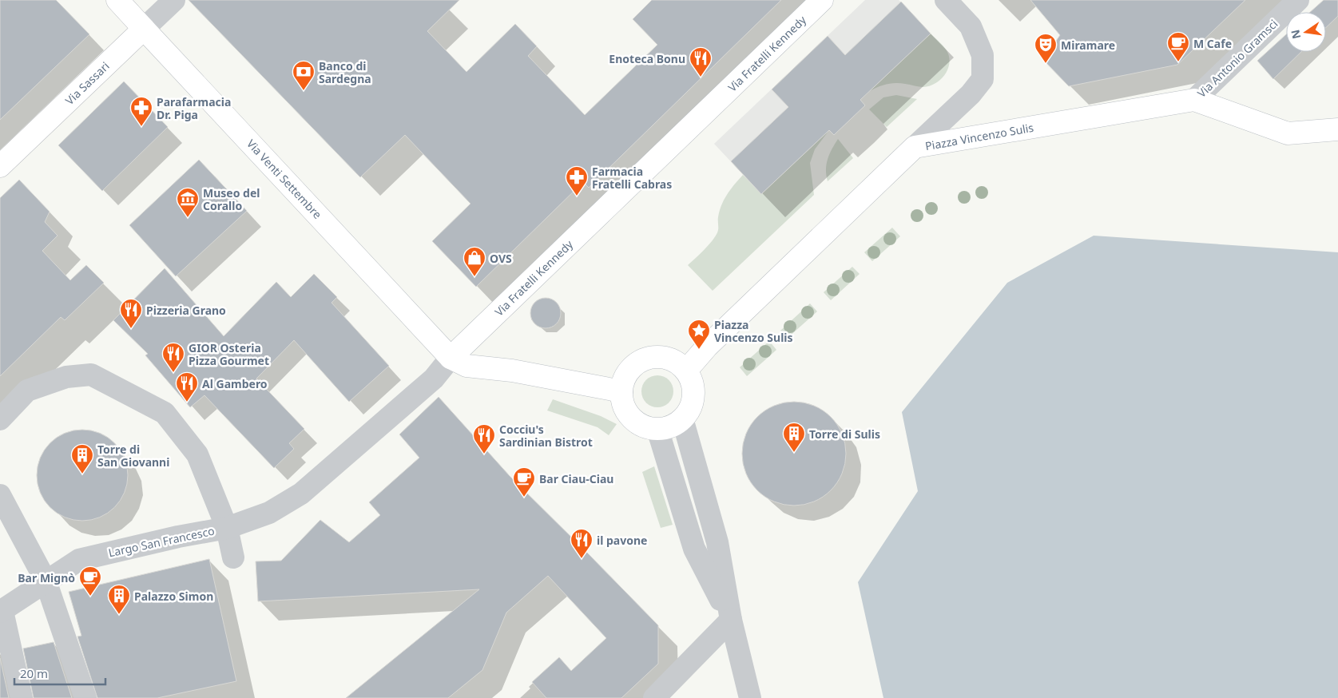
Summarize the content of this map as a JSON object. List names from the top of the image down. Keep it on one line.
{"streets":{"street":["Via Fratelli Kennedy","Via Antonio Gramsci","Via Sassari","Piazza Vincenzo Sulis","Via Venti Settembre","Largo San Francesco"]},"crossings":[["Via Fratelli Kennedy","Via Venti Settembre"],["Via Fratelli Kennedy","Largo San Francesco"],["Via Antonio Gramsci","Piazza Vincenzo Sulis"],["Via Sassari","Via Venti Settembre"]],"places":{"cafe":["M Cafe","Bar Ciau-Ciau","Bar Mignò"],"theatre":["Miramare"],"restaurant":["Enoteca Bonu","Pizzeria Grano","GIOR Osteria Pizza Gourmet","Al Gambero","Cocciu's Sardinian Bistrot","il pavone"],"bank":["Banco di Sardegna"],"pharmacy":["Parafarmacia Dr. Piga","Farmacia Fratelli Cabras"],"museum":["Museo del Corallo"],"shop":["OVS"],"place":["Piazza Vincenzo Sulis"],"building":["Torre di Sulis","Torre di San Giovanni","Palazzo Simon"]},"scale_bar":"20 m","north":"left"}
